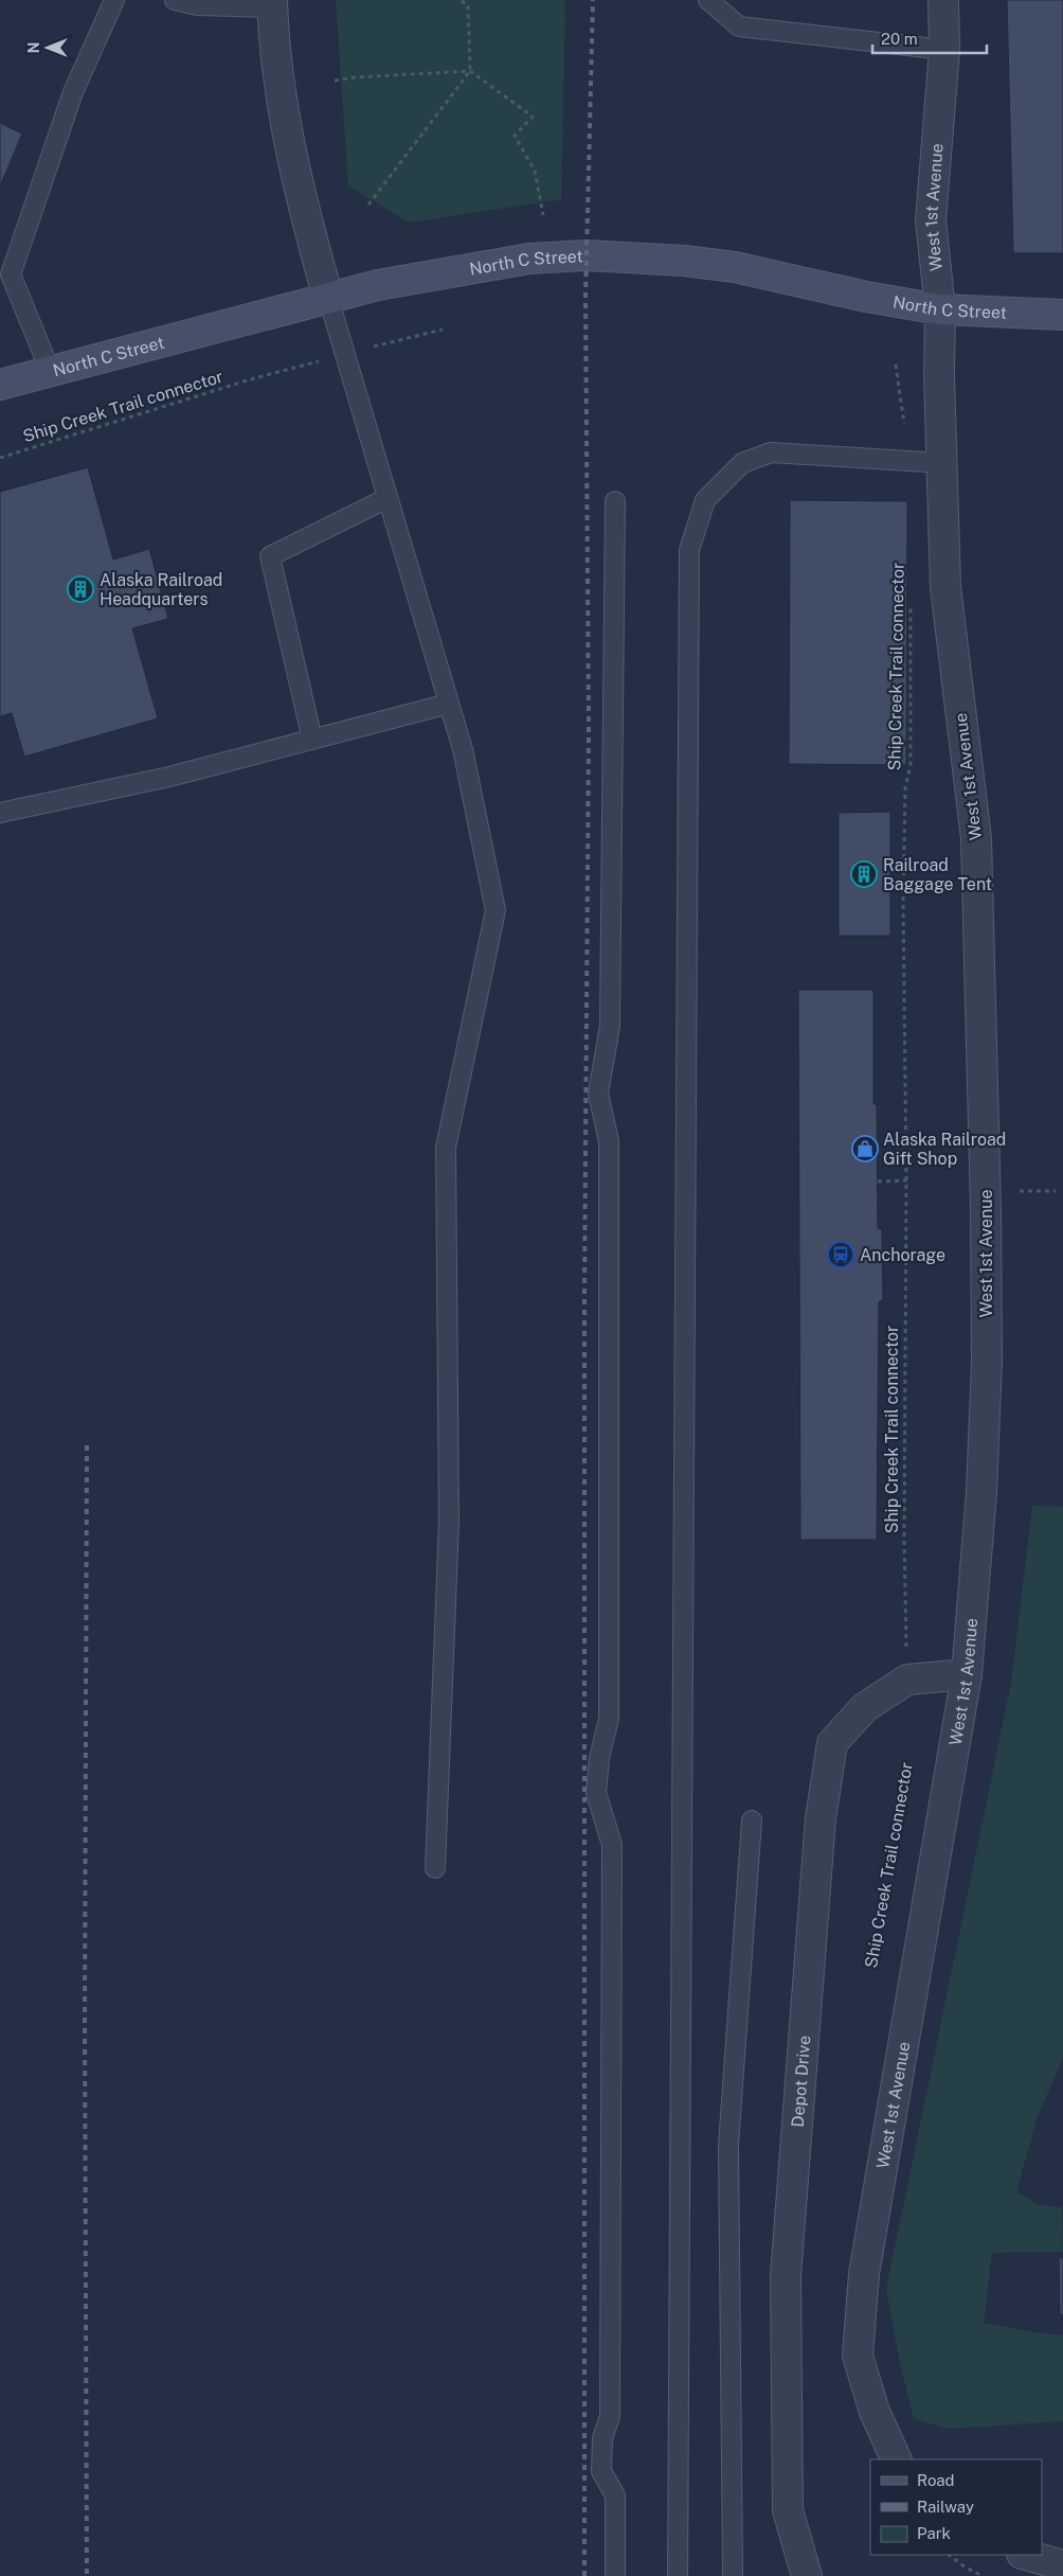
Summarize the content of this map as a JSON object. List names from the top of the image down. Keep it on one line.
{"streets":{"street":["West 1st Avenue","North C Street","Depot Drive"],"path":["Ship Creek Trail connector"]},"crossings":[["West 1st Avenue","North C Street"],["West 1st Avenue","Depot Drive"],["Ship Creek Trail connector","Depot Drive"]],"places":{"building":["Alaska Railroad Headquarters","Railroad Baggage Tent"],"shop":["Alaska Railroad Gift Shop"],"station":["Anchorage"]},"legend":["Road","Railway","Park"],"scale_bar":"20 m","north":"left"}
